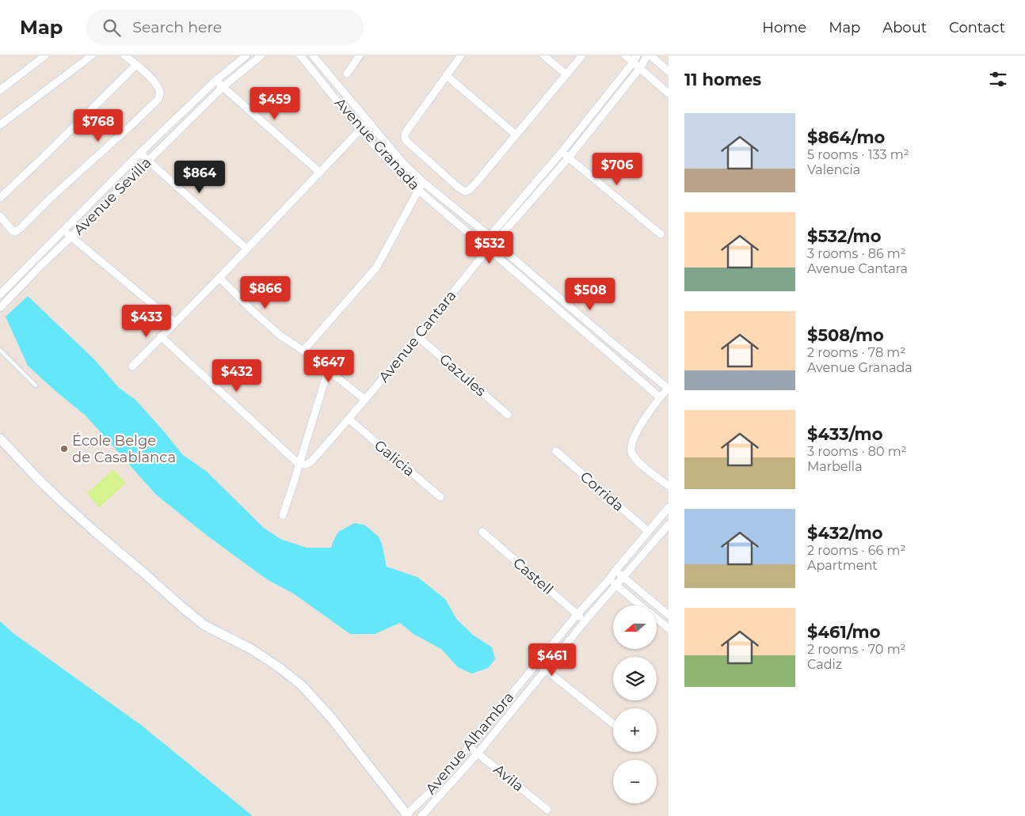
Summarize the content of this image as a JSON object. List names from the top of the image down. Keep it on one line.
{"streets":{"street":["Avenue Granada","Avenue Sevilla","Avenue Cantara","Gazules","Galicia","Corrida","Castell","Avenue Alhambra","Avila"]},"crossings":[["Avenue Granada","Avenue Cantara"],["Avenue Cantara","Gazules"],["Avenue Cantara","Galicia"],["Corrida","Avenue Alhambra"],["Castell","Avenue Alhambra"],["Avenue Alhambra","Avila"]],"places":["École Belge de Casablanca"],"north":"left","page":{"header":"Map","search":"Search here","nav":["Home","Map","About","Contact"],"heading":"11 homes","price":["$459","$768","$706","$864","$532","$866","$508","$433","$647","$432","$461"],"list":[{"name":"$864/mo","note":"5 rooms · 133 m² · Valencia"},{"name":"$532/mo","note":"3 rooms · 86 m² · Avenue Cantara"},{"name":"$508/mo","note":"2 rooms · 78 m² · Avenue Granada"},{"name":"$433/mo","note":"3 rooms · 80 m² · Marbella"},{"name":"$432/mo","note":"2 rooms · 66 m² · Apartment"},{"name":"$461/mo","note":"2 rooms · 70 m² · Cadiz"}],"map_buttons":["+","−"]}}
